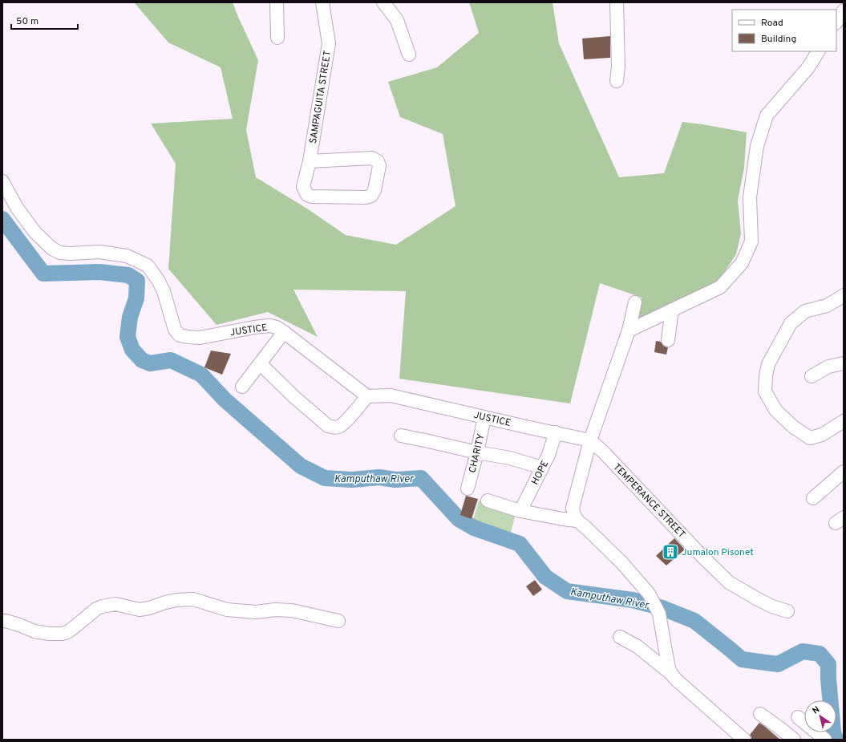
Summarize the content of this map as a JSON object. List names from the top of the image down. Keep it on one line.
{"streets":{"street":["SAMPAGUITA STREET","JUSTICE","CHARITY","HOPE","TEMPERANCE STREET"]},"crossings":[["JUSTICE","CHARITY"],["JUSTICE","HOPE"],["JUSTICE","TEMPERANCE STREET"]],"water":["Kamputhaw River"],"places":{"building":["Jumalon Pisonet"]},"legend":["Road","Building"],"scale_bar":"50 m","north":"top left"}
